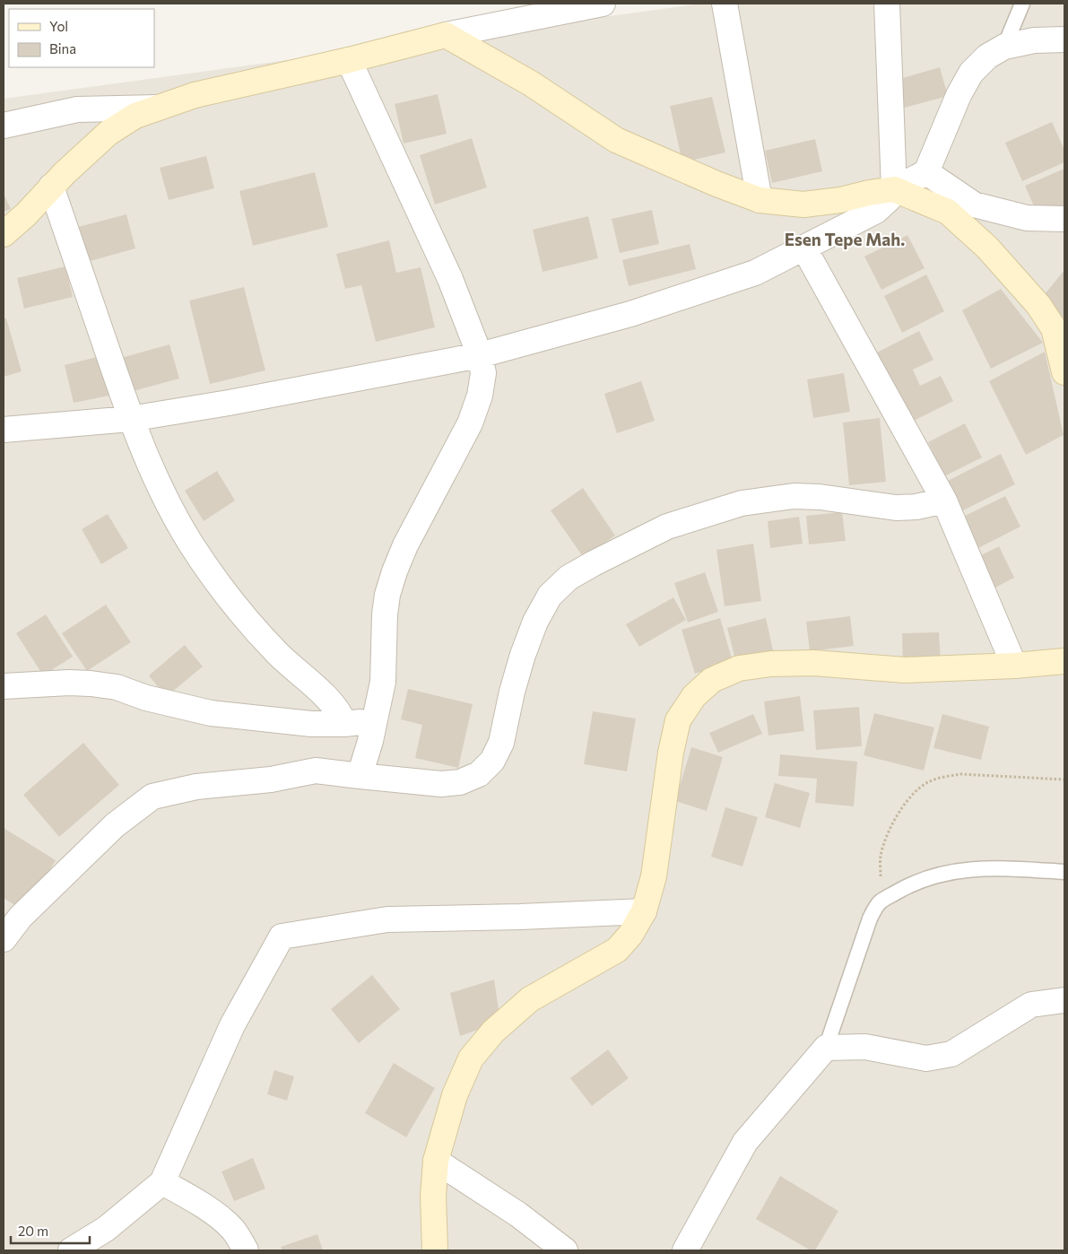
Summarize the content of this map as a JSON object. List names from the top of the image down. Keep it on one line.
{"districts":["Esen Tepe Mah."],"legend":["Yol","Bina"],"scale_bar":"20 m"}
